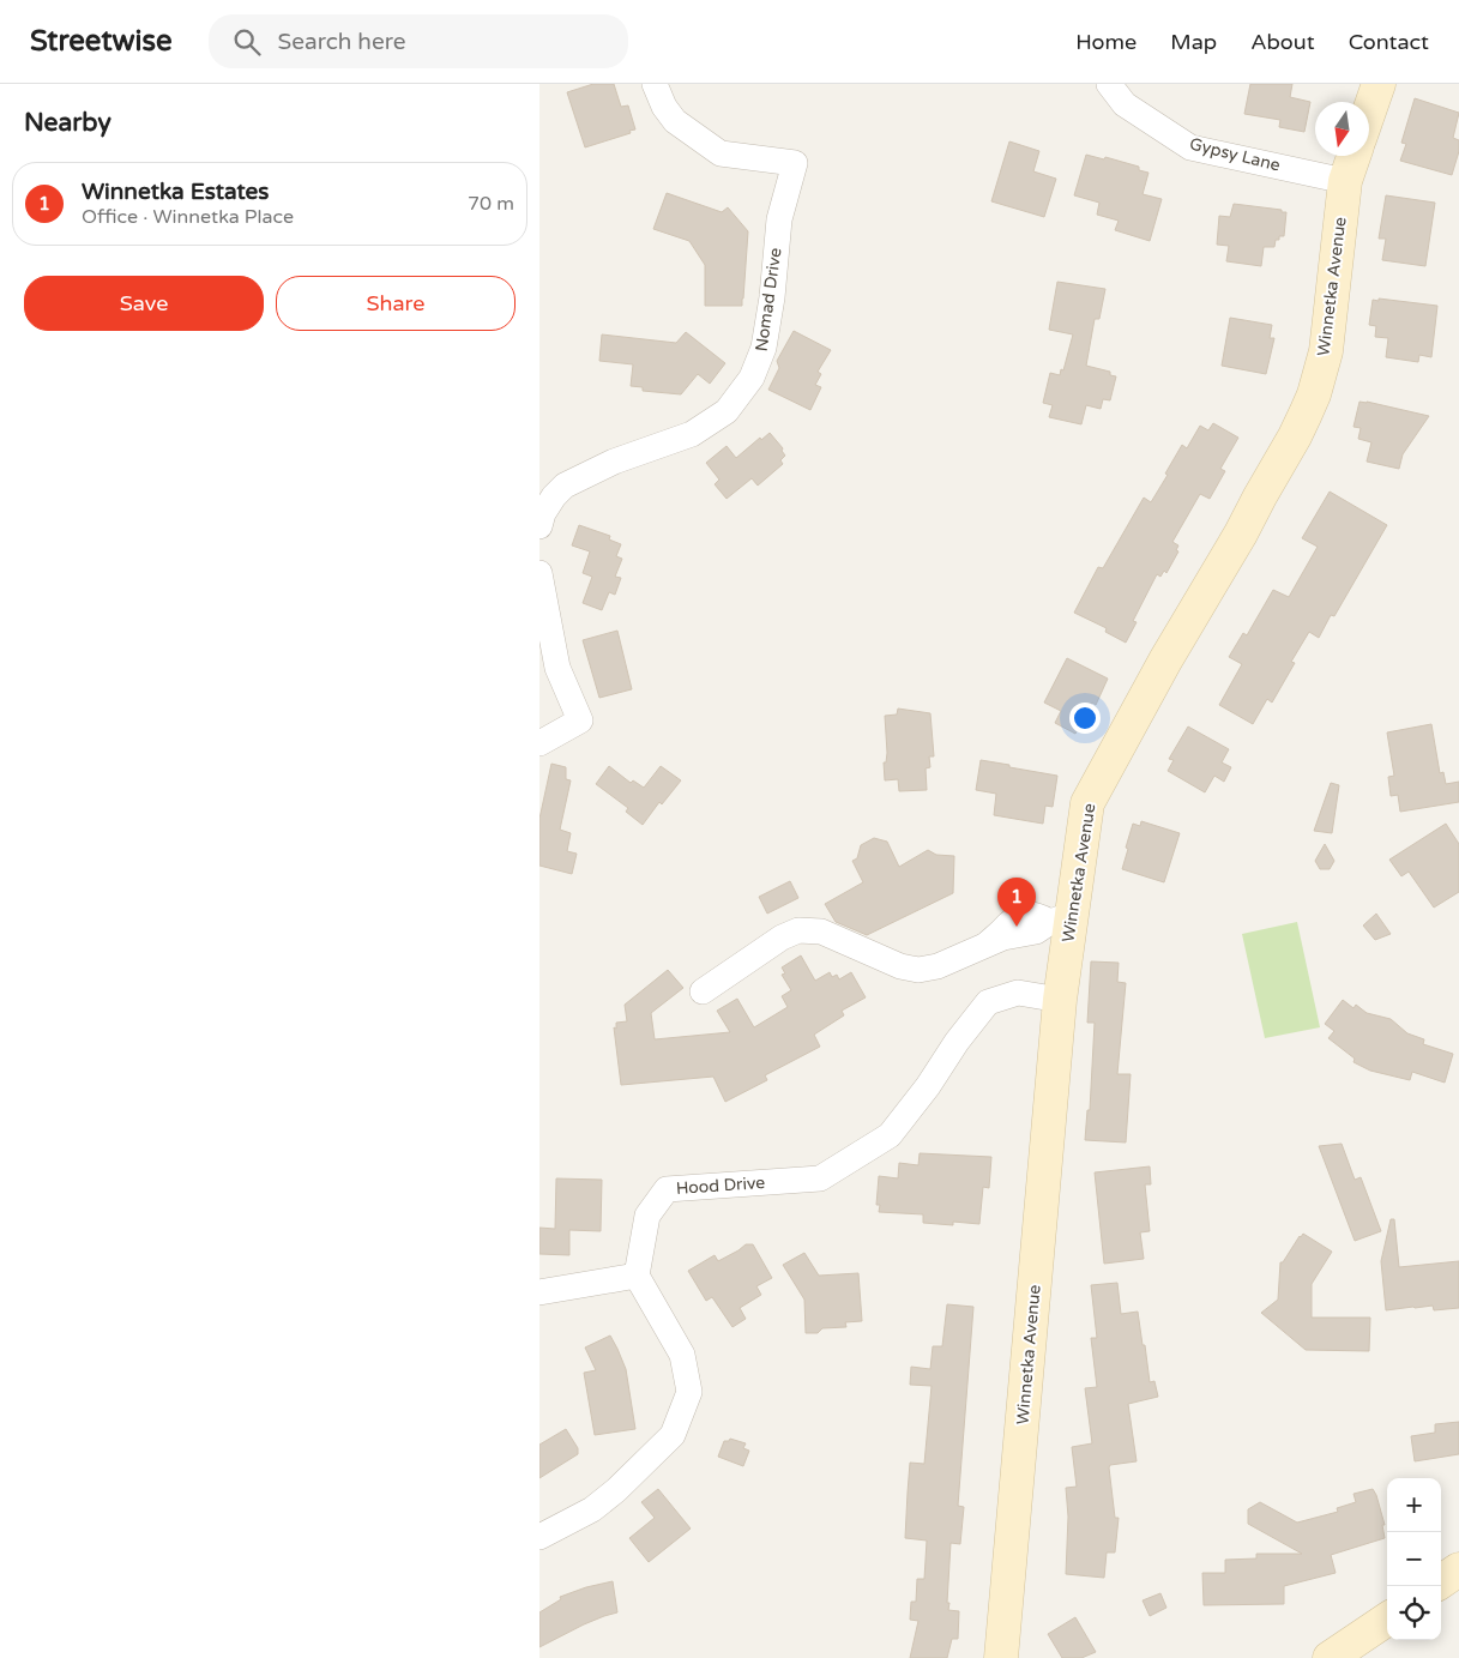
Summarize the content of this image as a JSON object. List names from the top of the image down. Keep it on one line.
{"streets":{"main road":["Winnetka Avenue"],"street":["Gypsy Lane","Nomad Drive","Hood Drive"]},"crossings":[["Gypsy Lane","Winnetka Avenue"],["Winnetka Avenue","Hood Drive"]],"north":"bottom","page":{"header":"Streetwise","search":"Search here","nav":["Home","Map","About","Contact"],"heading":"Nearby","list":[{"mark":"1","name":"Winnetka Estates","note":"Office · Winnetka Place","value":"70 m"}],"buttons":["Save","Share"],"pins":"1","map_buttons":["+","−"]}}
